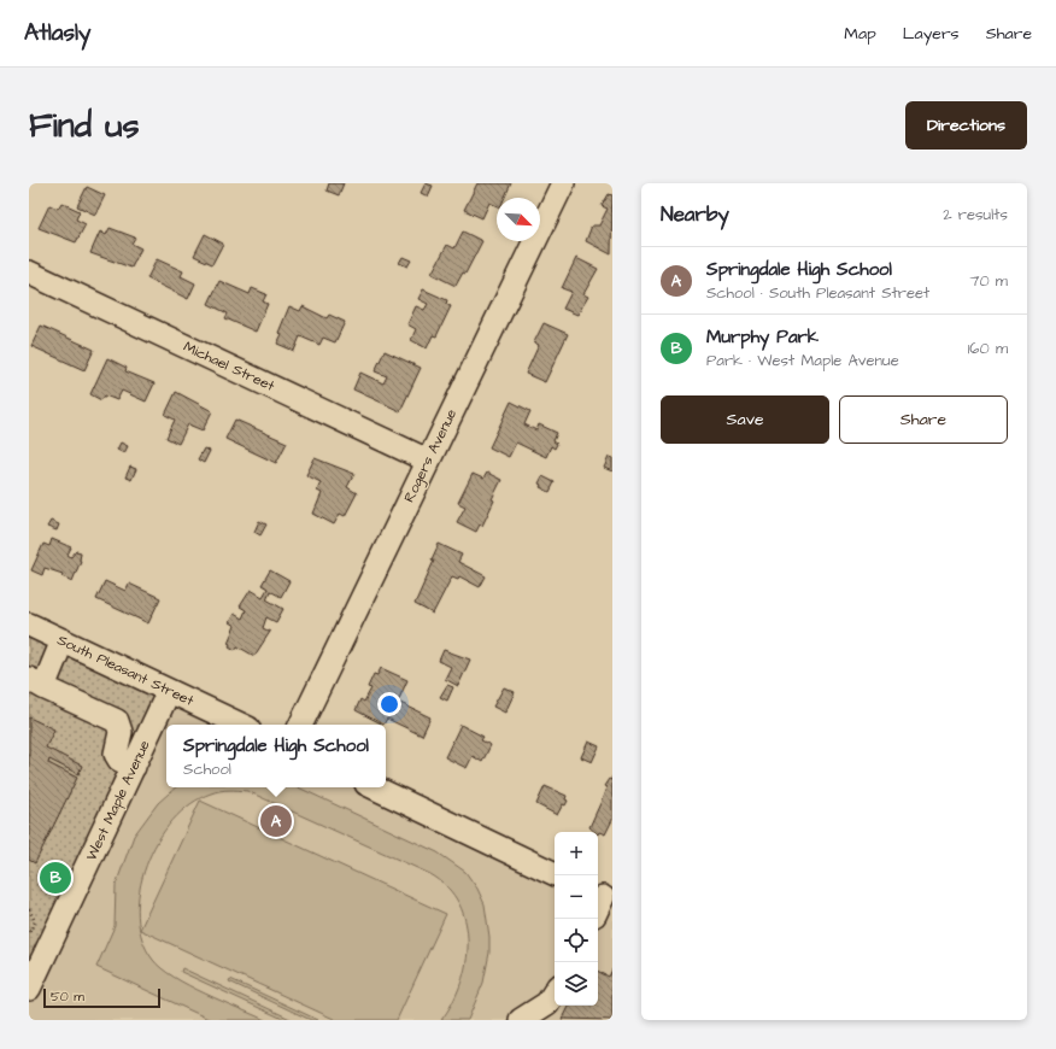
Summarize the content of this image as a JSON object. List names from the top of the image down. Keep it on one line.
{"streets":{"street":["Michael Street","Rogers Avenue","South Pleasant Street","West Maple Avenue"]},"crossings":[["Michael Street","Rogers Avenue"],["South Pleasant Street","West Maple Avenue"]],"scale_bar":"50 m","north":"bottom right","page":{"header":"Atlasly","nav":["Map","Layers","Share"],"buttons":["Directions",["Save","Share"]],"title":"Find us","heading":["Nearby","2 results"],"list":[{"mark":"A","name":"Springdale High School","note":"School · South Pleasant Street","value":"70 m"},{"mark":"B","name":"Murphy Park","note":"Park · West Maple Avenue","value":"160 m"}],"popup":["Springdale High School","School"],"pins":["A","B"],"map_buttons":["+","−"],"scale":"50 m"}}
